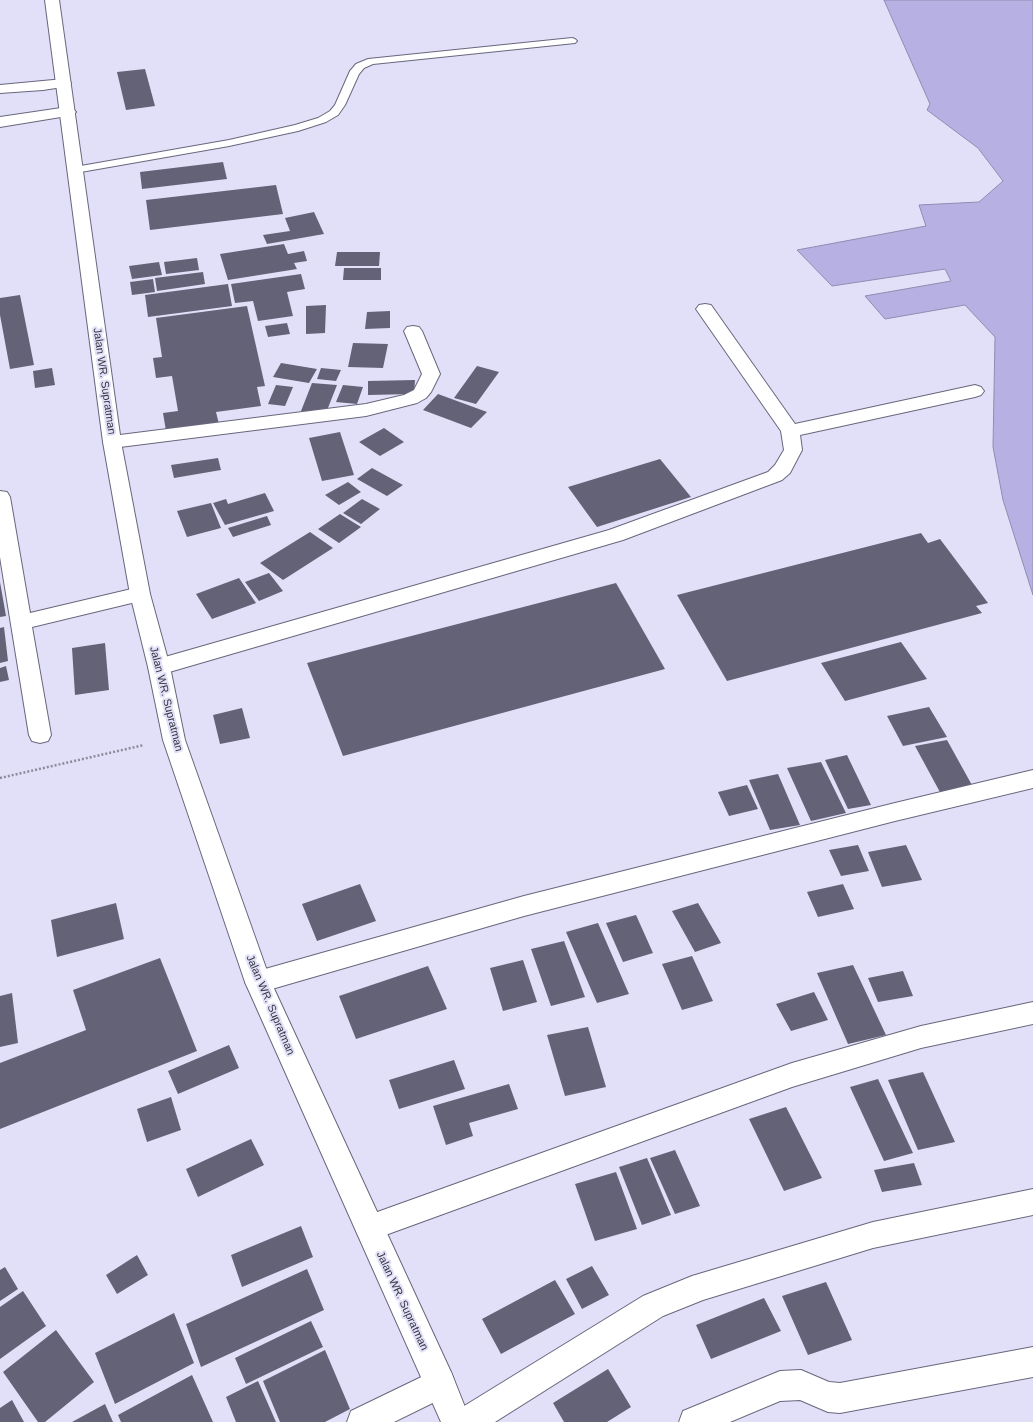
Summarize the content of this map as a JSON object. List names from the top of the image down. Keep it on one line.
{"streets":{"street":["Jalan WR. Supratman"]}}
